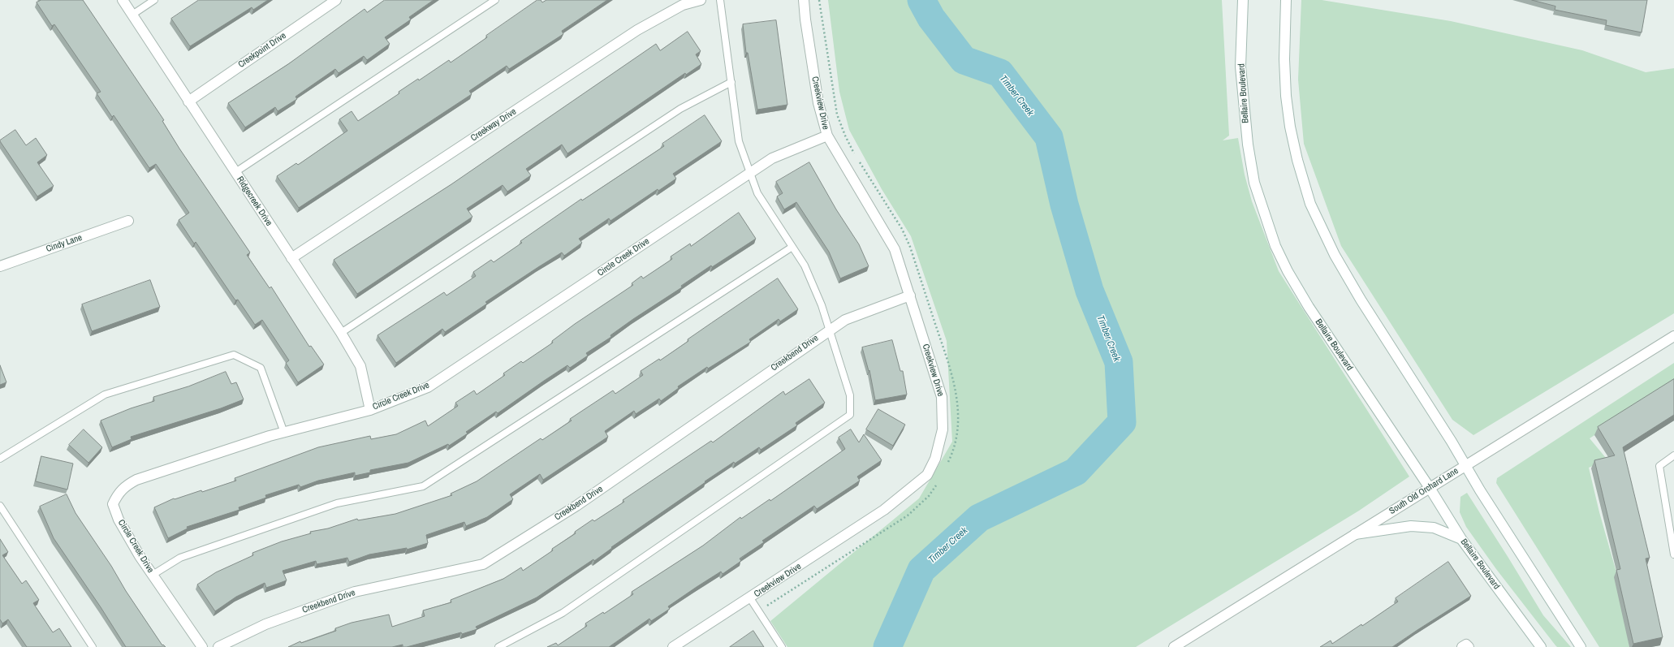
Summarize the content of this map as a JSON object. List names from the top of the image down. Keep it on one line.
{"streets":{"street":["Creekpoint Drive","Bellaire Boulevard","Creekview Drive","Creekway Drive","Ridgecreek Drive","Cindy Lane","Circle Creek Drive","Creekbend Drive","South Old Orchard Lane"]},"crossings":[["Creekpoint Drive","Ridgecreek Drive"],["Bellaire Boulevard","South Old Orchard Lane"],["Creekview Drive","Circle Creek Drive"],["Creekview Drive","Creekbend Drive"],["Creekway Drive","Ridgecreek Drive"],["Ridgecreek Drive","Circle Creek Drive"]],"water":["Timber Creek"]}
